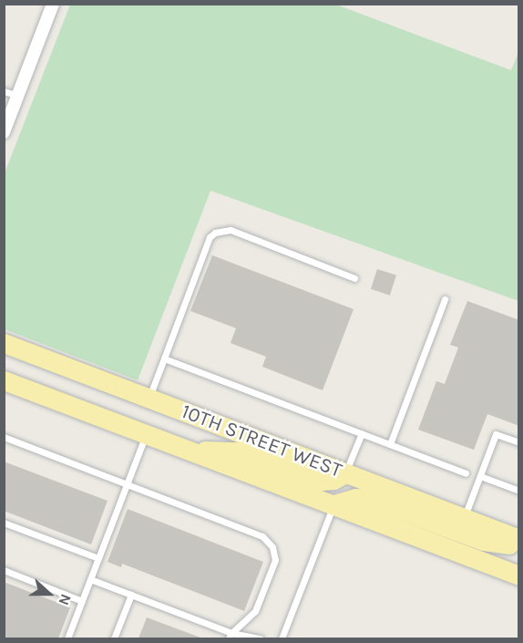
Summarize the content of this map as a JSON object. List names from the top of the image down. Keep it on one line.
{"streets":{"main road":["10TH STREET WEST"]},"north":"right"}
